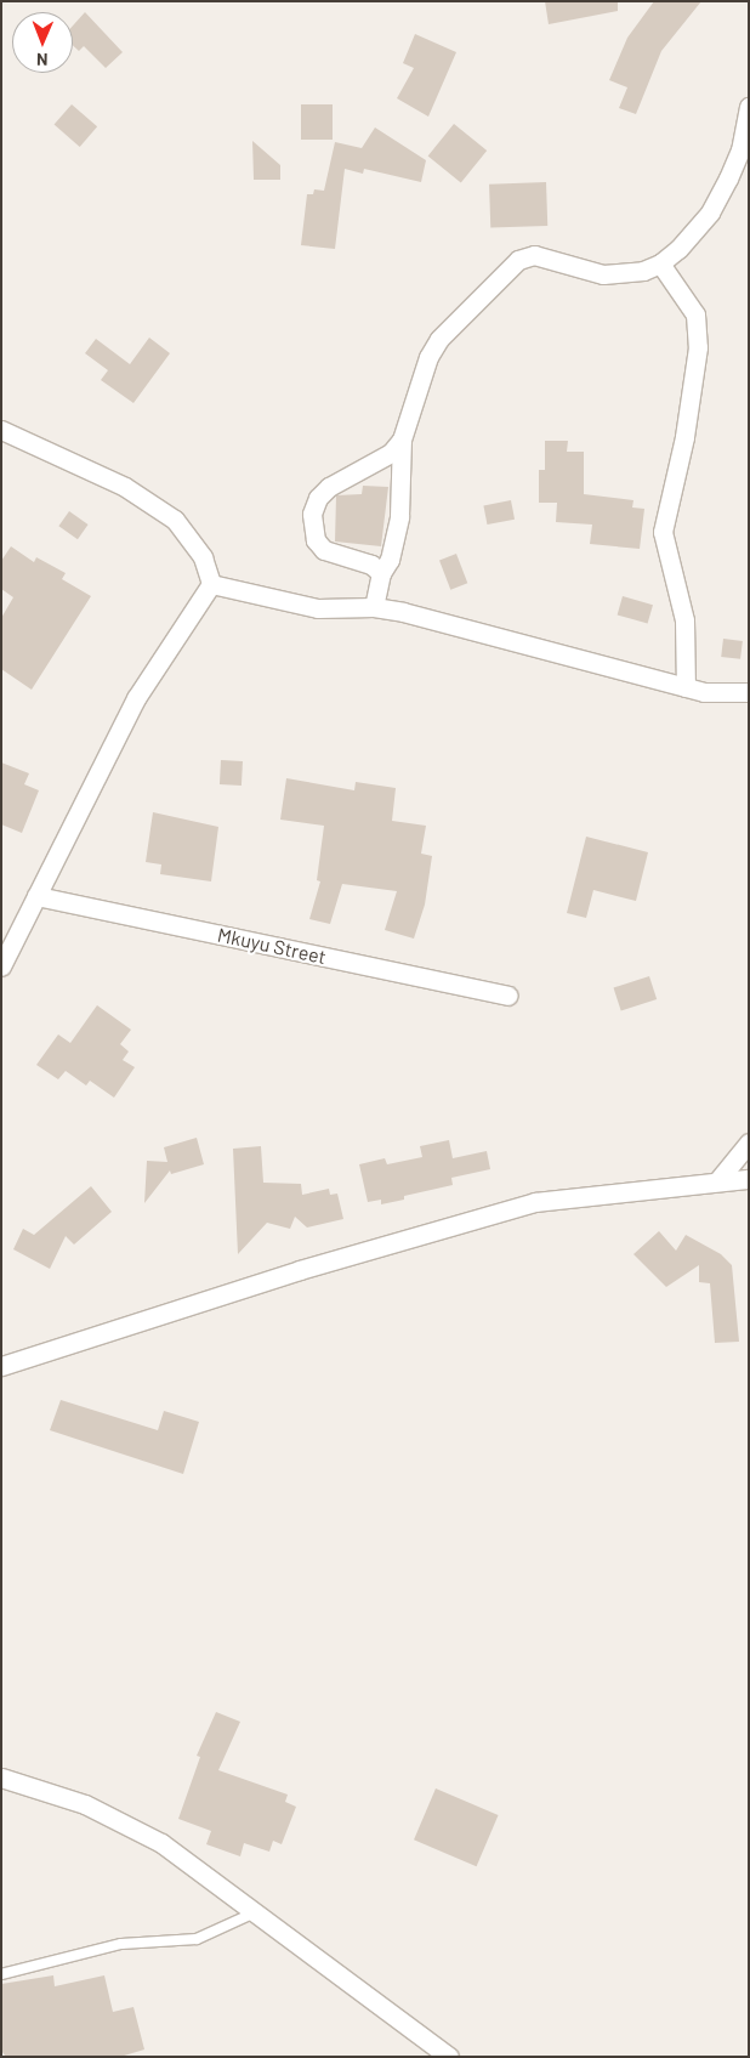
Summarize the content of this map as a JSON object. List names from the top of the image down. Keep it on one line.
{"streets":{"street":["Mkuyu Street"]},"north":"bottom"}
